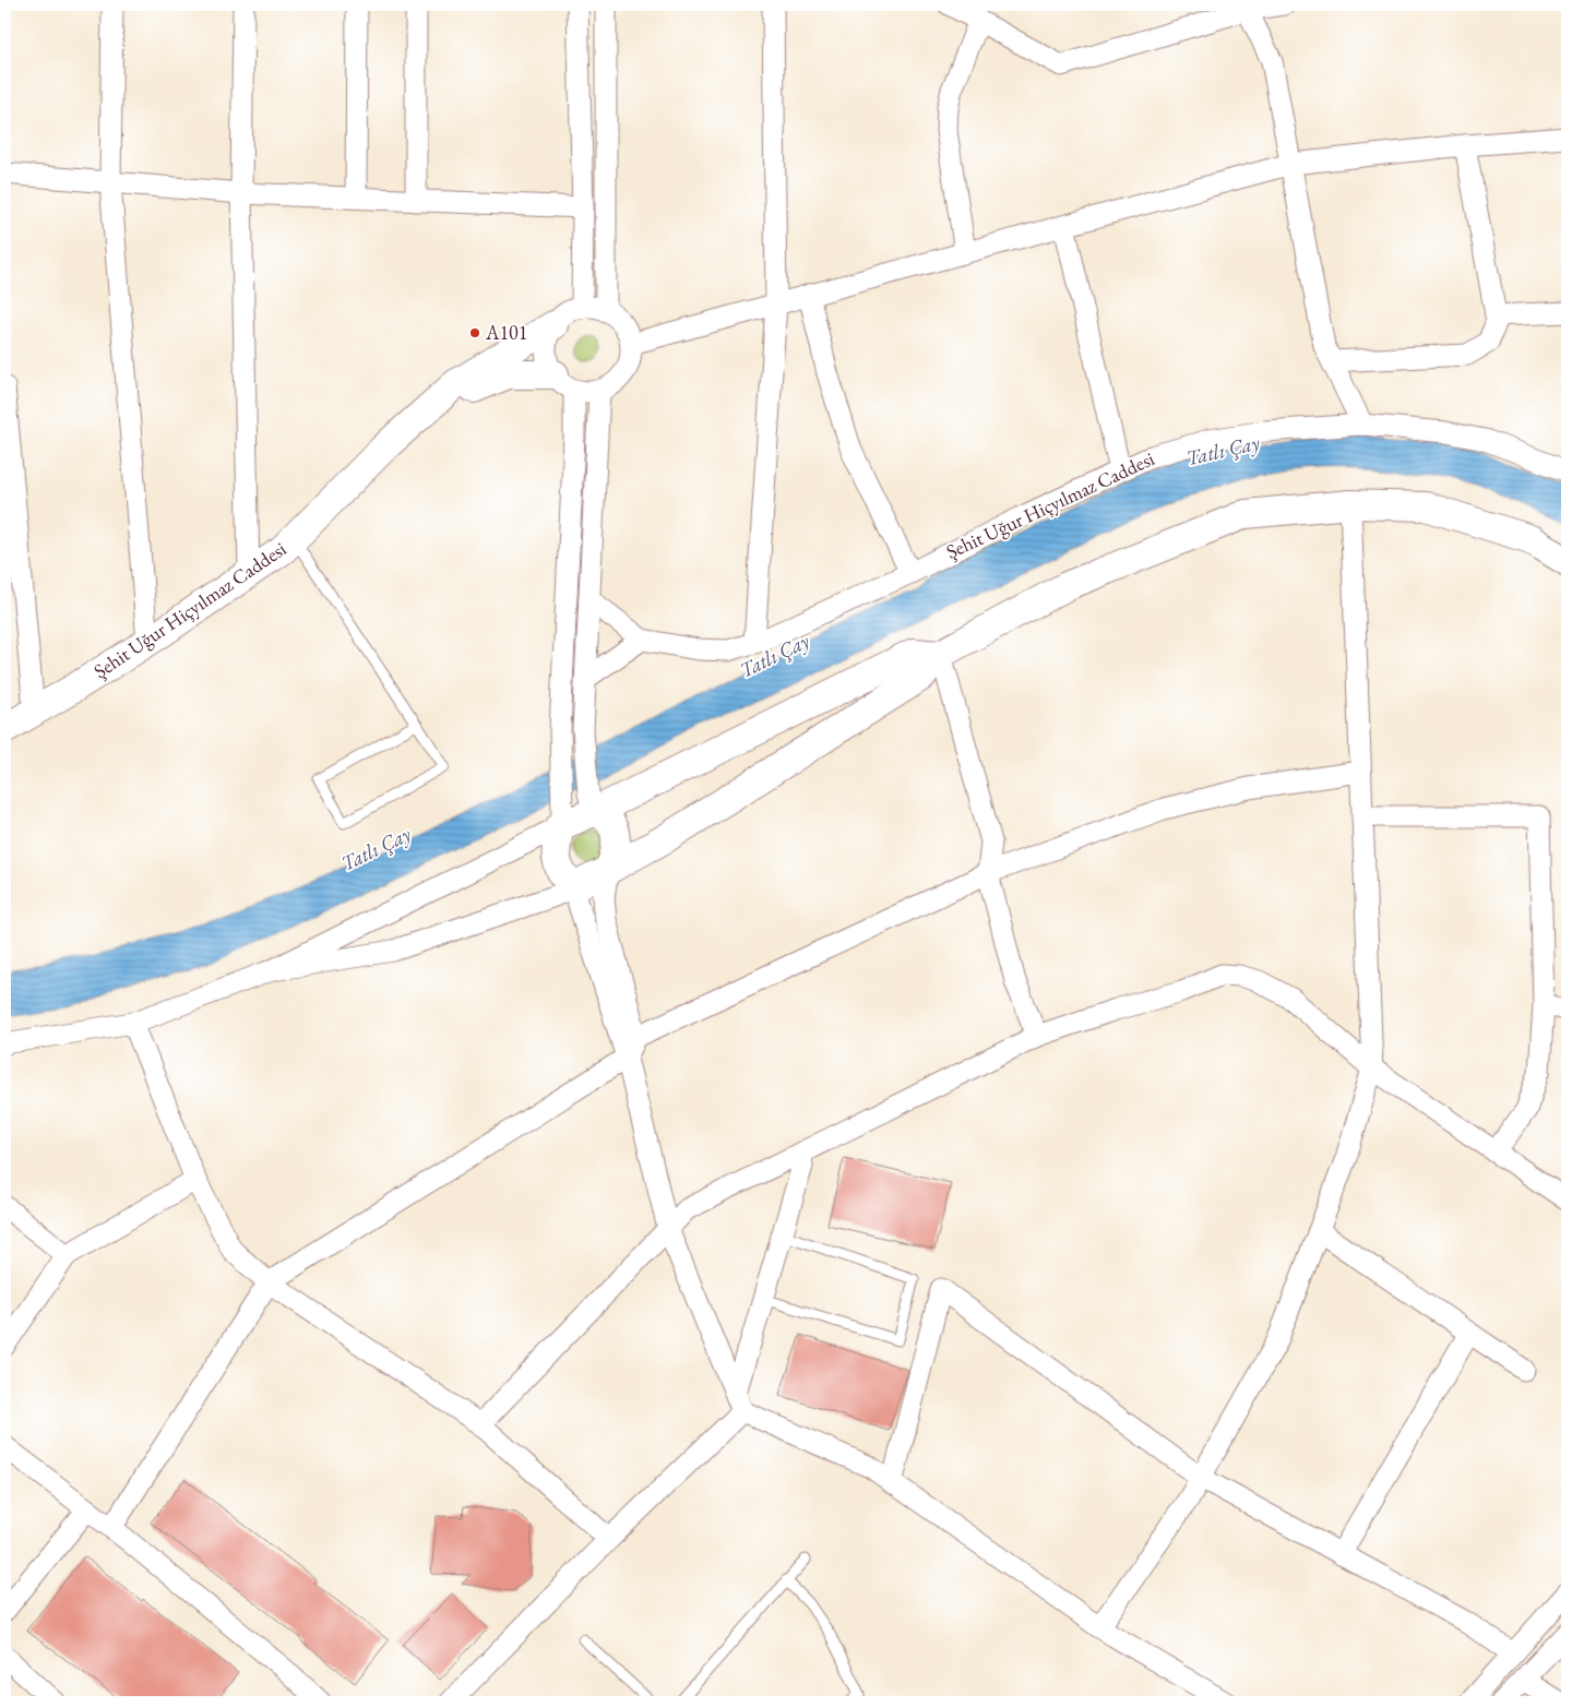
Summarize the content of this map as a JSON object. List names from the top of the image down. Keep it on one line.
{"streets":{"street":["Şehit Uğur Hiçyılmaz Caddesi"]},"water":["Tatlı Çay"],"places":["A101"]}
